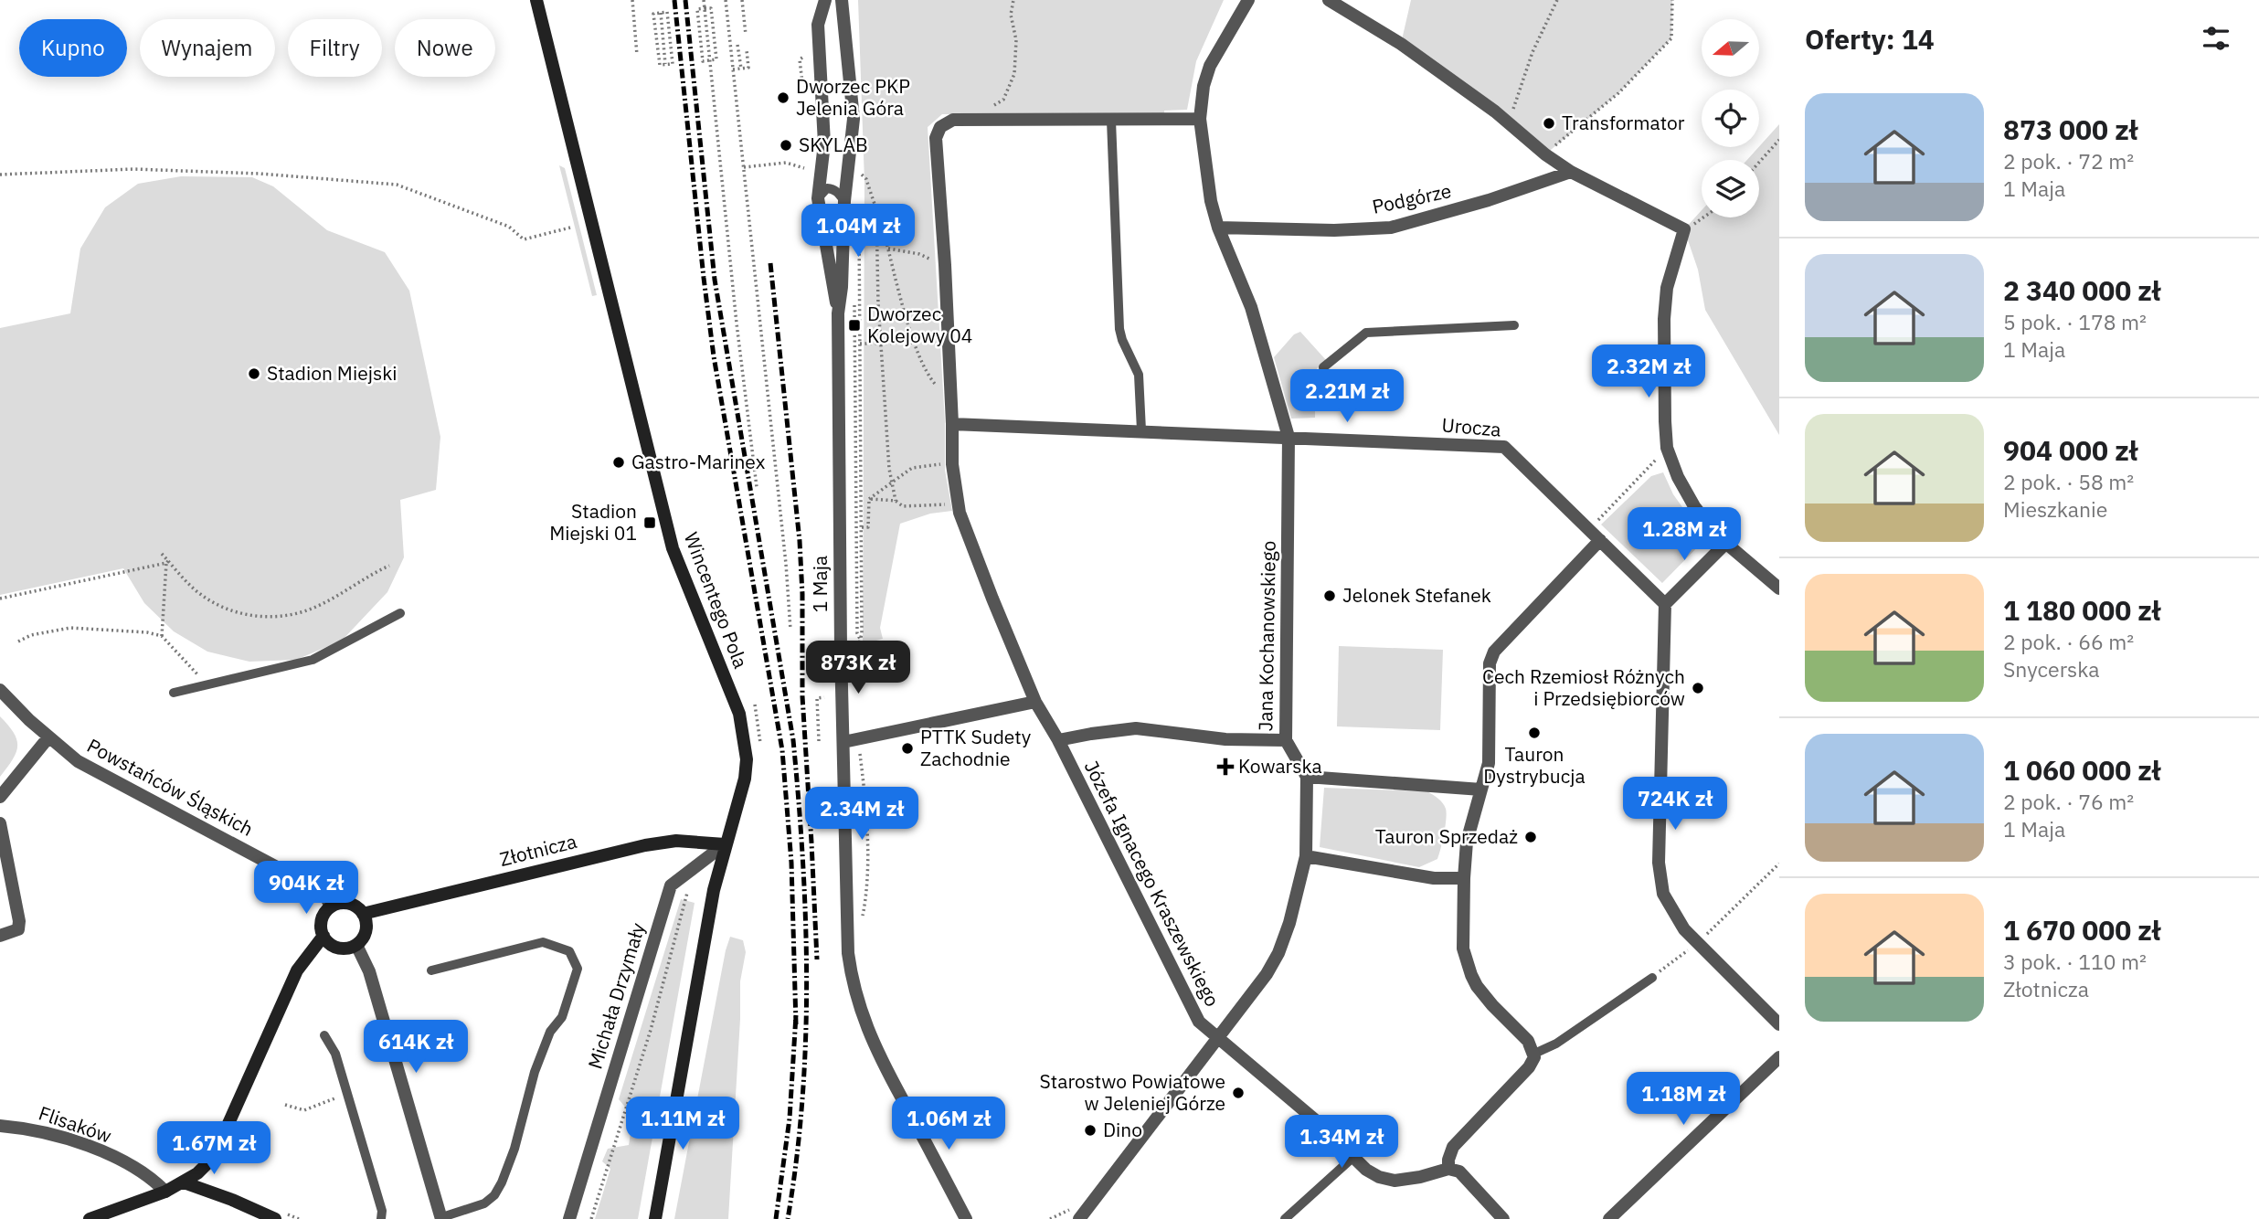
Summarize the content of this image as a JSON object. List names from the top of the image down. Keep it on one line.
{"streets":{"street":["Podgórze","Urocza","1 Maja","Wincentego Pola","Jana Kochanowskiego","Powstańców Śląskich","Złotnicza","Józefa Ignacego Kraszewskiego","Michała Drzymały","Flisaków"]},"crossings":[["Urocza","Jana Kochanowskiego"],["Urocza","Józefa Ignacego Kraszewskiego"],["Wincentego Pola","Złotnicza"],["Wincentego Pola","Michała Drzymały"],["Jana Kochanowskiego","Józefa Ignacego Kraszewskiego"],["Powstańców Śląskich","Złotnicza"],["Złotnicza","Michała Drzymały"]],"places":{"other":["Dworzec PKP Jelenia Góra","Transformator","SKYLAB","Stadion Miejski","Gastro-Marinex","Jelonek Stefanek","Cech Rzemiosł Różnych i Przedsiębiorców","Tauron Dystrybucja","PTTK Sudety Zachodnie","Tauron Sprzedaż","Starostwo Powiatowe w Jeleniej Górze","Dino"],"transit":["Dworzec Kolejowy 04","Stadion Miejski 01"],"health":["Kowarska"]},"north":"left","page":{"heading":"Oferty: 14","chip":["Kupno","Wynajem","Filtry","Nowe"],"list":[{"name":"873 000 zł","note":"2 pok. · 72 m² · 1 Maja"},{"name":"2 340 000 zł","note":"5 pok. · 178 m² · 1 Maja"},{"name":"904 000 zł","note":"2 pok. · 58 m² · Mieszkanie"},{"name":"1 180 000 zł","note":"2 pok. · 66 m² · Snycerska"},{"name":"1 060 000 zł","note":"2 pok. · 76 m² · 1 Maja"},{"name":"1 670 000 zł","note":"3 pok. · 110 m² · Złotnicza"}],"price":["1.04M zł","2.32M zł","2.21M zł","1.28M zł","873K zł","724K zł","2.34M zł","904K zł","614K zł","1.18M zł","1.11M zł","1.06M zł","1.34M zł","1.67M zł"]}}
